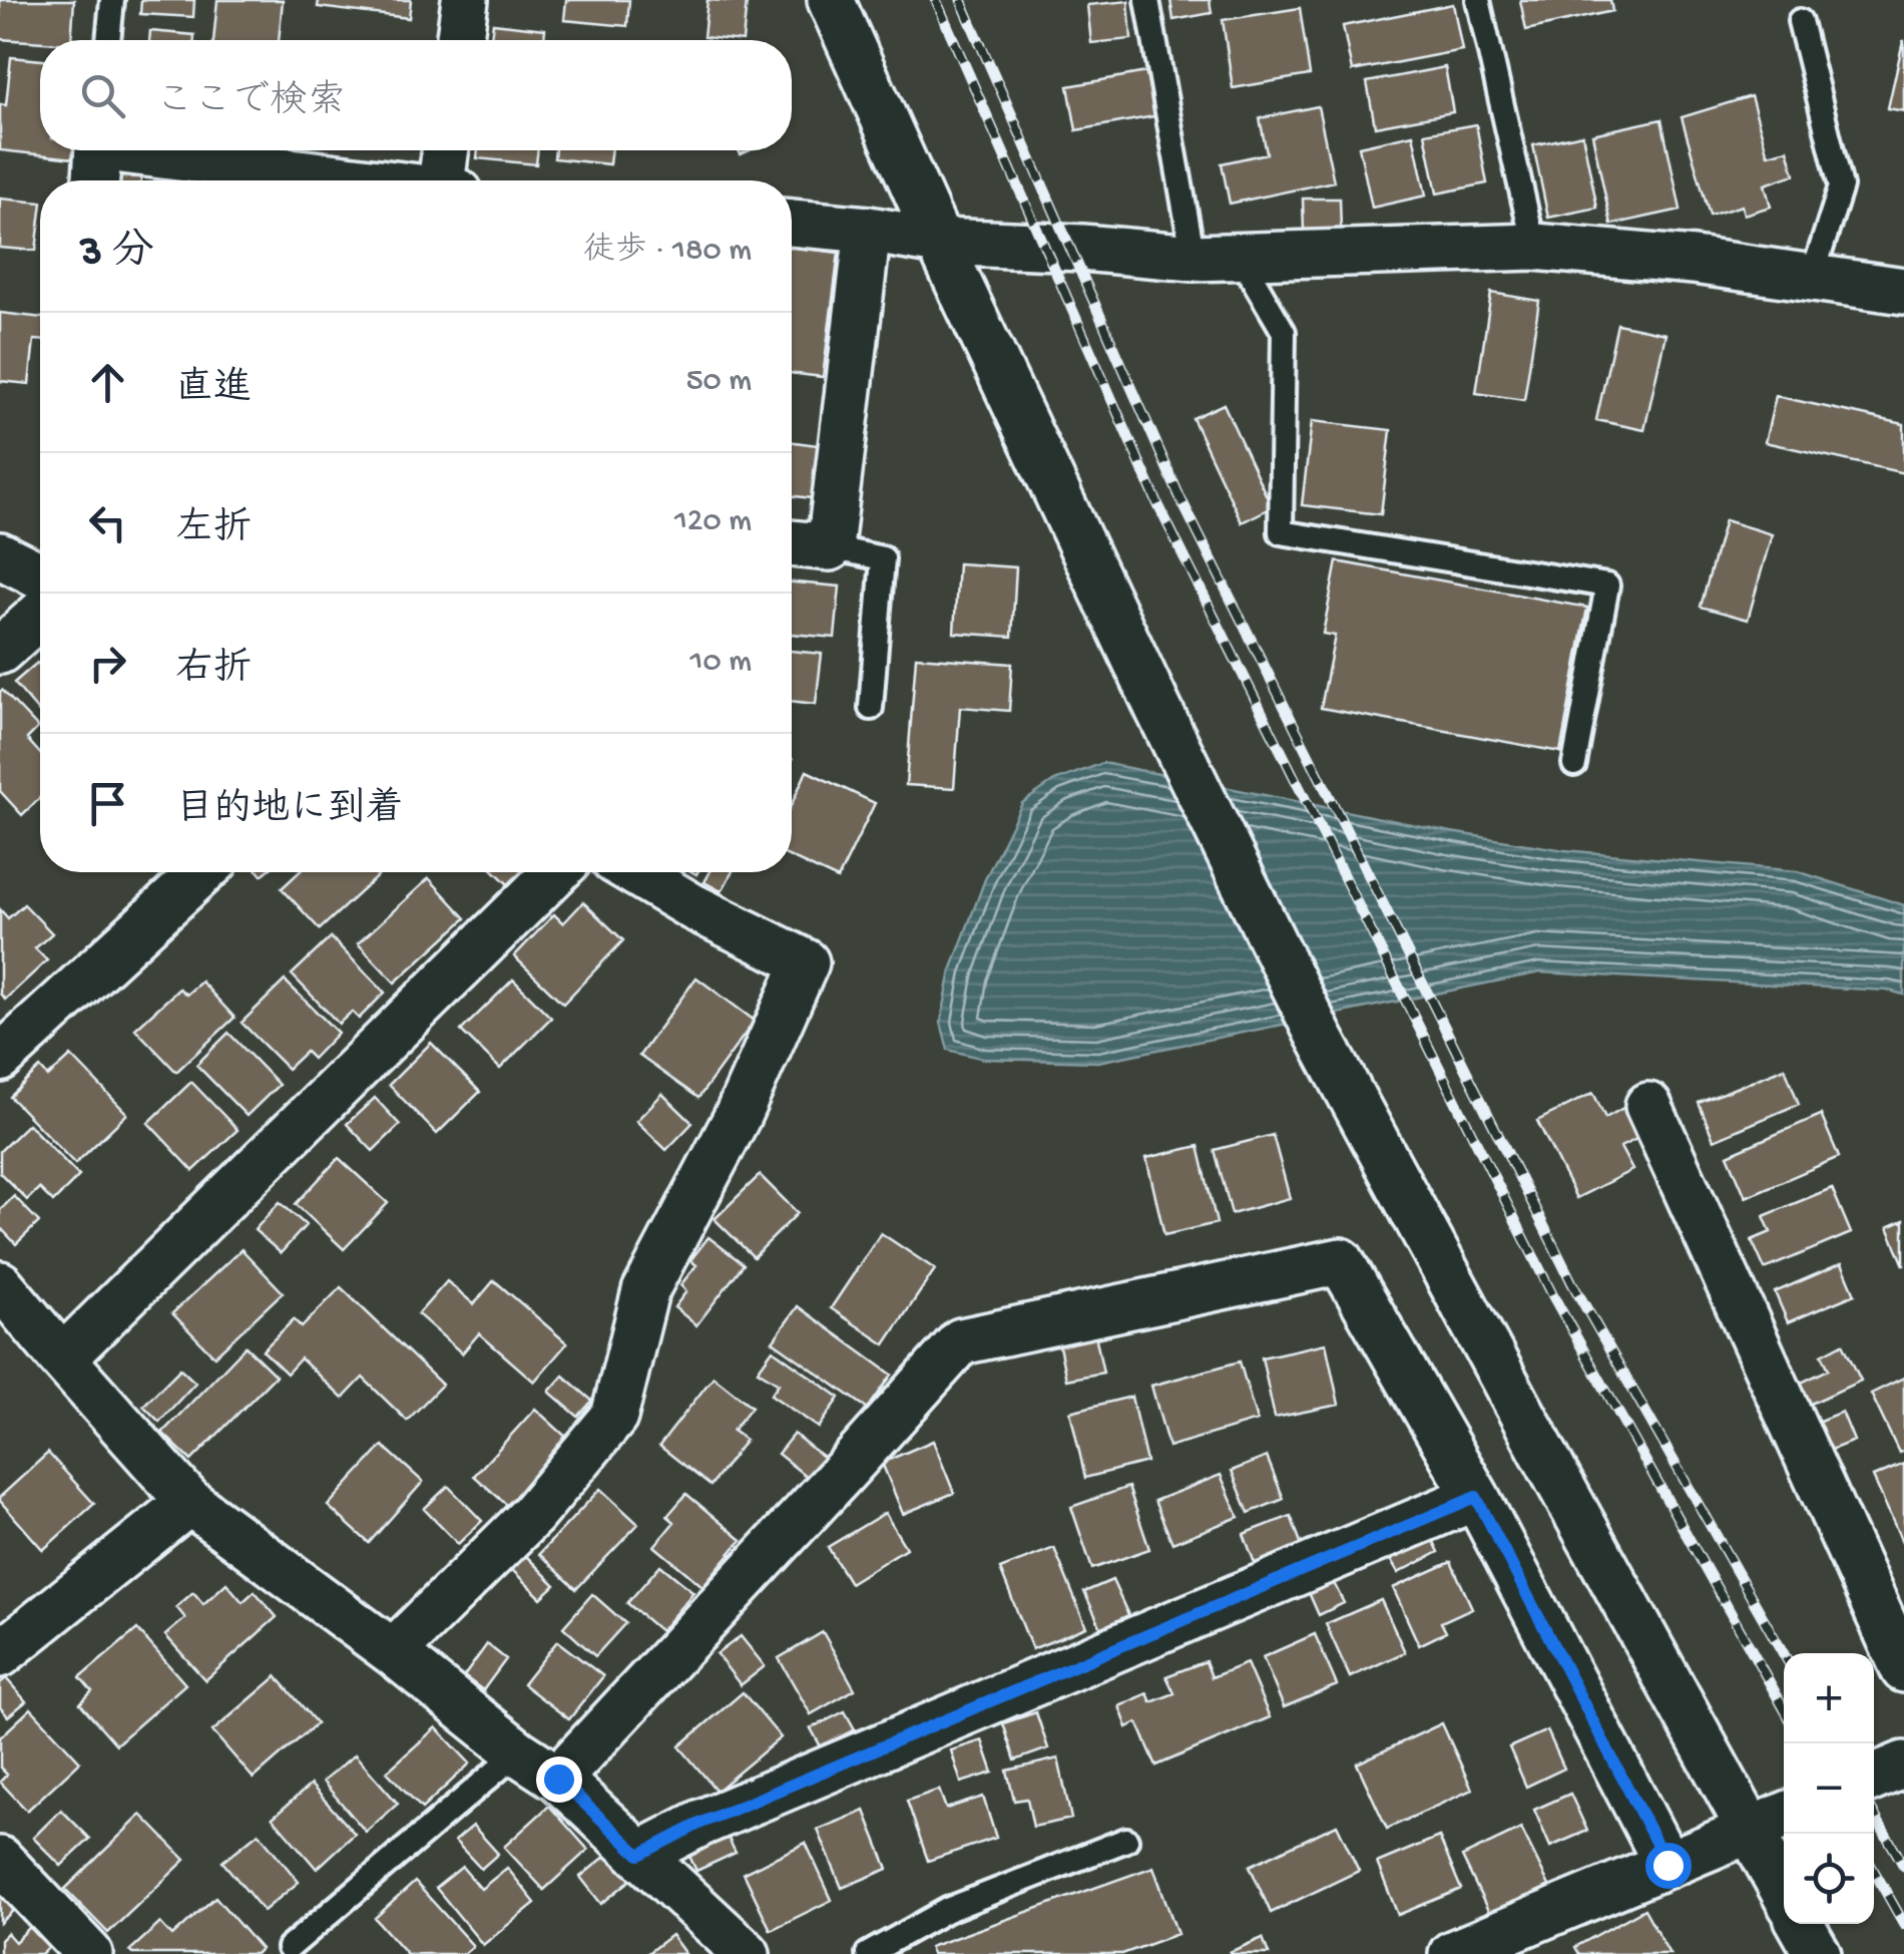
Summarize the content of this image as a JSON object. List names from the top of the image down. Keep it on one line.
{"page":{"search":"ここで検索","heading":["3 分","徒歩 · 180 m"],"list":[["直進","50 m"],["左折","120 m"],["右折","10 m"],"目的地に到着"],"map_buttons":["+","−"]}}
